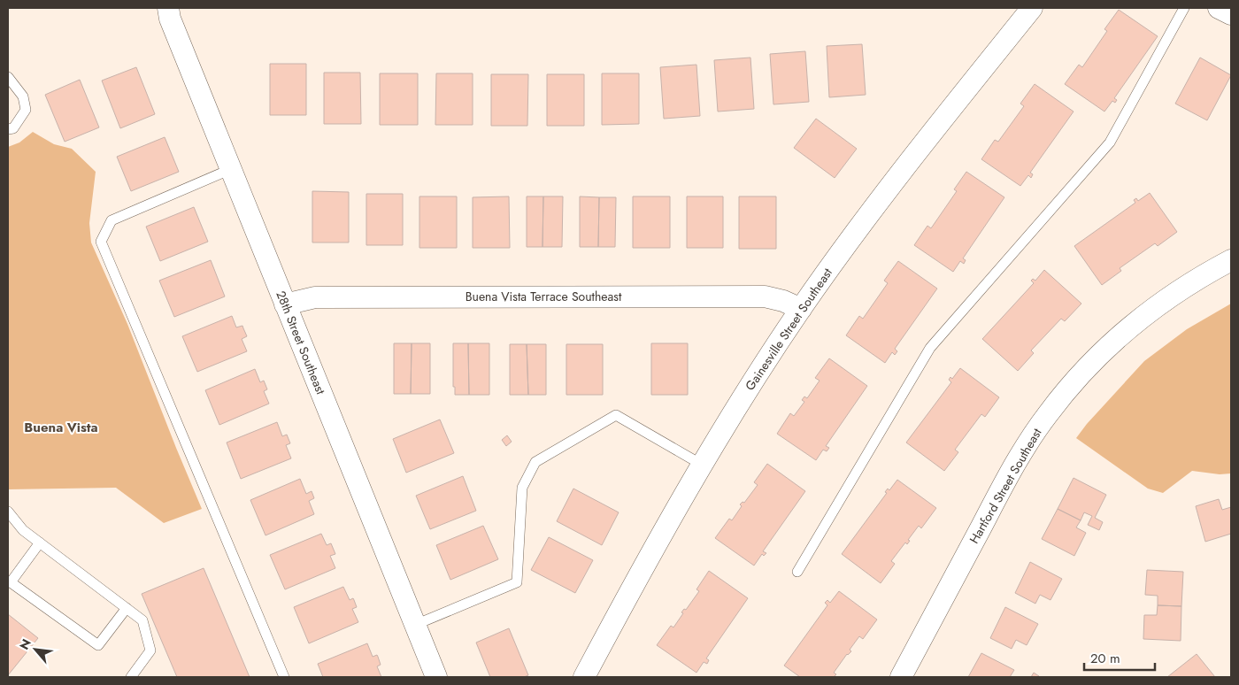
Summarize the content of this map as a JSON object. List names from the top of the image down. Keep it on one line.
{"streets":{"street":["Buena Vista Terrace Southeast","Gainesville Street Southeast","28th Street Southeast","Hartford Street Southeast"]},"crossings":[["Buena Vista Terrace Southeast","Gainesville Street Southeast"],["Buena Vista Terrace Southeast","28th Street Southeast"]],"districts":["Buena Vista"],"scale_bar":"20 m","north":"top left"}
